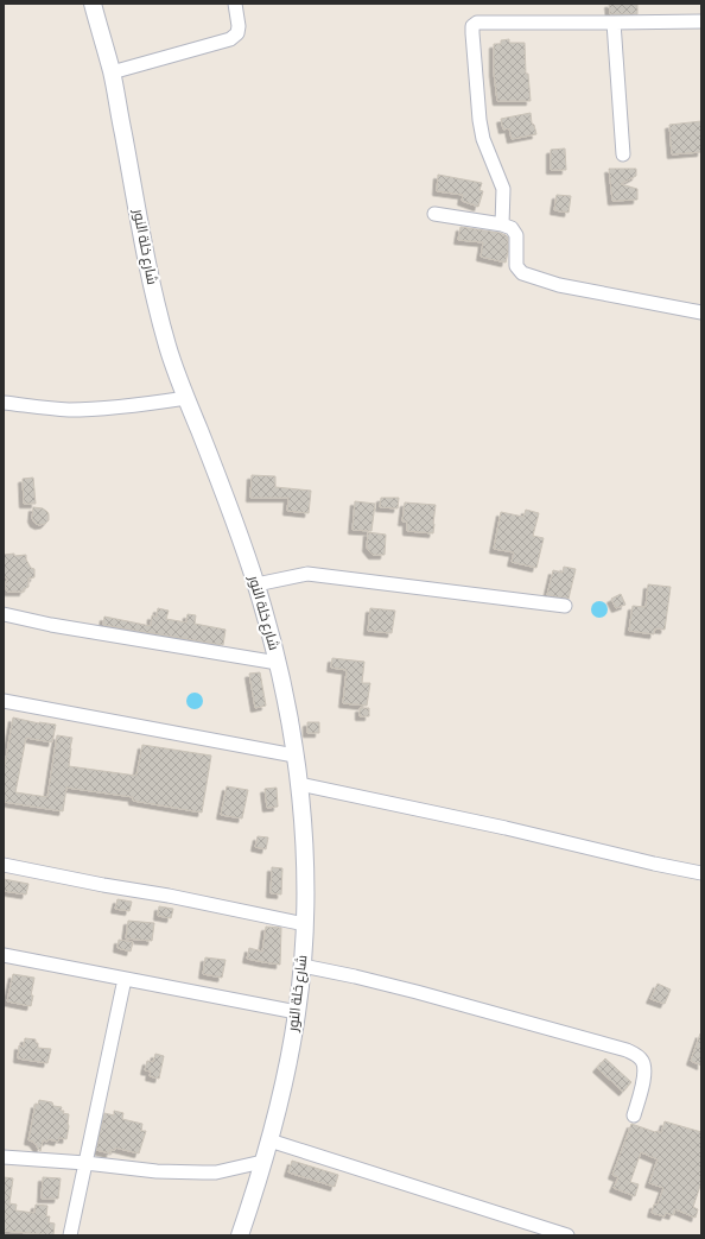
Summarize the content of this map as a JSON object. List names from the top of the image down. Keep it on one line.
{"streets":{"street":["شارع خلة النور"]}}
